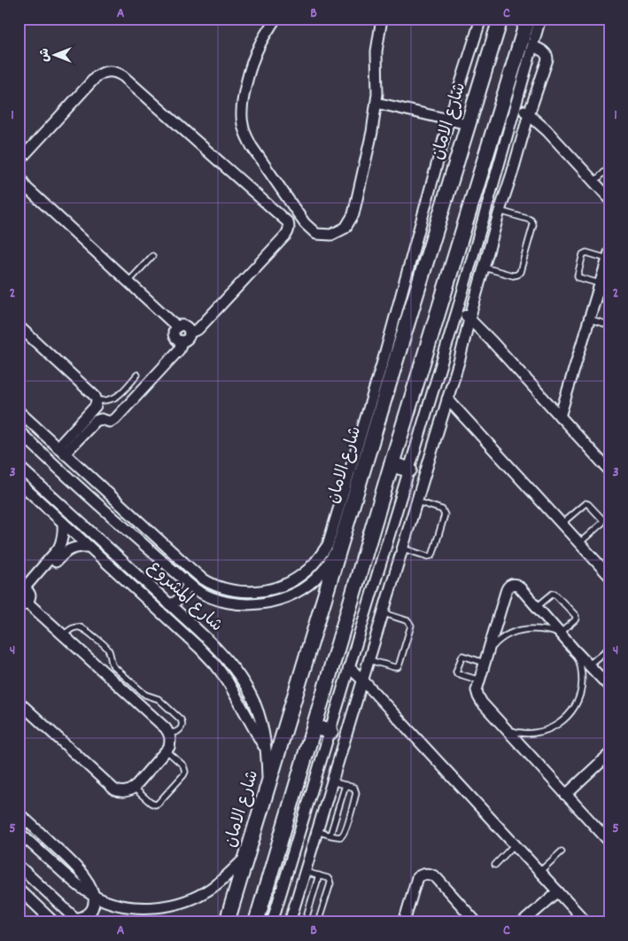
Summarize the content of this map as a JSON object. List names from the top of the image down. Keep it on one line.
{"streets":{"street":["شارع الامان","شارع المشروع"]},"crossings":[["شارع الامان","شارع المشروع"]],"north":"left","grid":{"columns":["A","B","C"],"rows":["1","2","3","4","5"]}}
